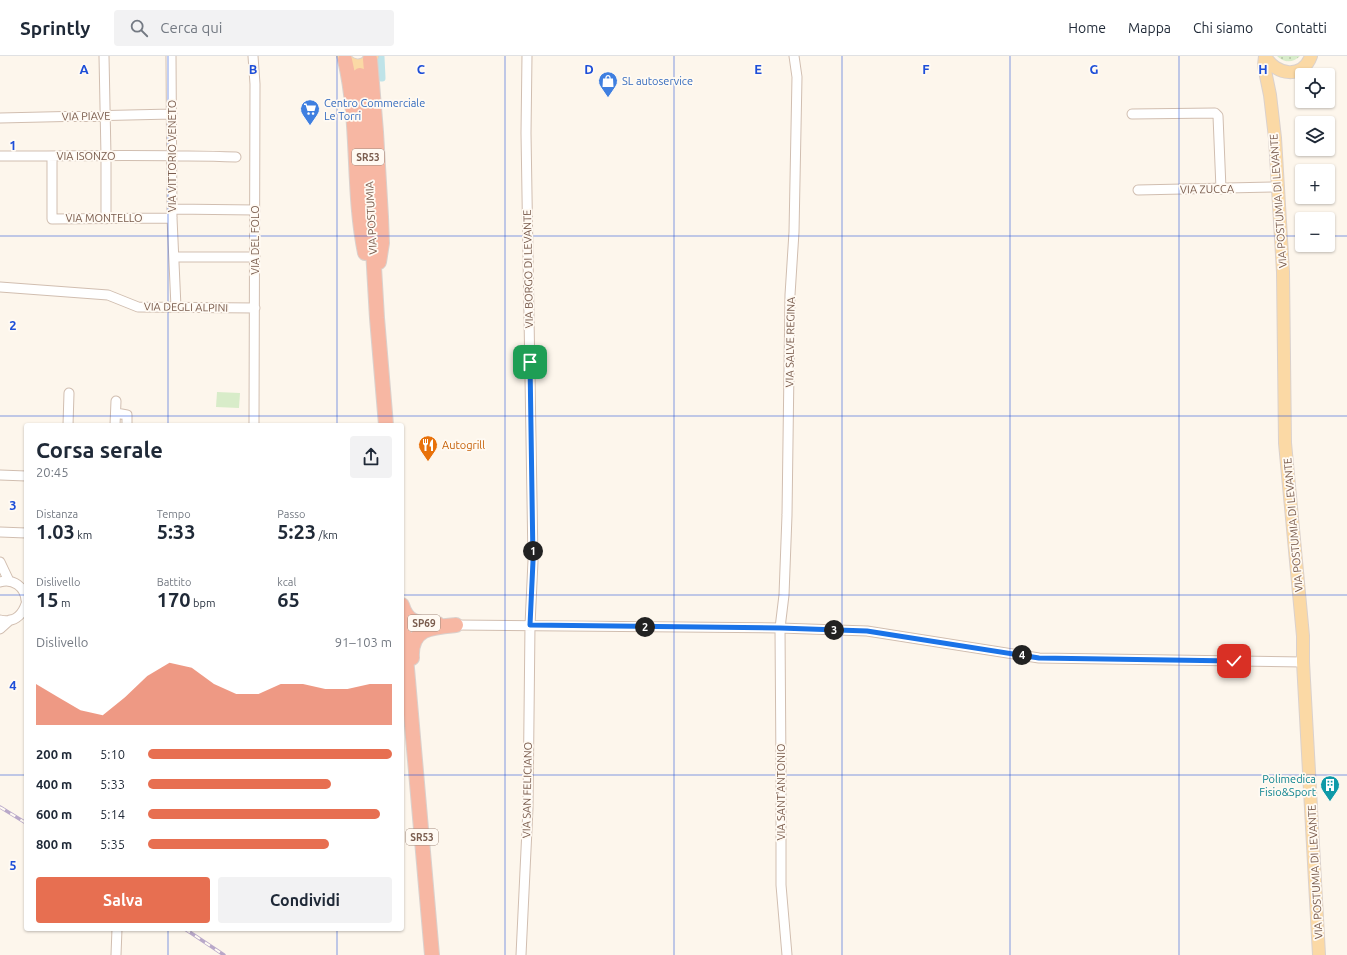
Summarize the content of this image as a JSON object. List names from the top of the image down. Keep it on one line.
{"streets":{"highway":["SR53","VIA POSTUMIA","SP69"],"main road":["VIA POSTUMIA DI LEVANTE"],"street":["VIA PIAVE","VIA ISONZO","VIA VITTORIO VENETO","VIA ZUCCA","VIA MONTELLO","VIA DEL FOLO","VIA BORGO DI LEVANTE","VIA DEGLI ALPINI","VIA SALVE REGINA","VIA SAN FELICIANO","VIA SANT'ANTONIO"]},"crossings":[["VIA PIAVE","VIA VITTORIO VENETO"],["VIA ISONZO","VIA VITTORIO VENETO"],["VIA ISONZO","VIA MONTELLO"],["VIA VITTORIO VENETO","VIA MONTELLO"],["VIA VITTORIO VENETO","VIA DEGLI ALPINI"],["SR53","SP69"],["VIA ZUCCA","VIA POSTUMIA DI LEVANTE"],["VIA POSTUMIA DI LEVANTE","SP69"],["VIA MONTELLO","VIA DEL FOLO"],["VIA DEL FOLO","VIA DEGLI ALPINI"],["VIA BORGO DI LEVANTE","SP69"],["VIA BORGO DI LEVANTE","VIA SAN FELICIANO"],["VIA SALVE REGINA","SP69"],["VIA SALVE REGINA","VIA SANT'ANTONIO"],["SP69","VIA SAN FELICIANO"],["SP69","VIA SANT'ANTONIO"]],"places":{"shop":["SL autoservice"],"supermarket":["Centro Commerciale Le Torri"],"restaurant":["Autogrill"],"building":["Polimedica Fisio&Sport"]},"page":{"header":"Sprintly","search":"Cerca qui","nav":["Home","Mappa","Chi siamo","Contatti"],"map_buttons":["+","−"],"heading":["Corsa serale","20:45"],"stats":[["Distanza","1.03 km"],["Tempo","5:33"],["Passo","5:23 /km"],["Dislivello","15 m"],["Battito","170 bpm"],["kcal","65"]],"pins":["1","2","3","4"],"chart":["Dislivello","91–103 m"],"list":[{"name":"200 m","note":"5:10"},{"name":"400 m","note":"5:33"},{"name":"600 m","note":"5:14"},{"name":"800 m","note":"5:35"}],"buttons":["Salva","Condividi"]},"grid":{"columns":["A","B","C","D","E","F","G","H"],"rows":["1","2","3","4","5"]}}
